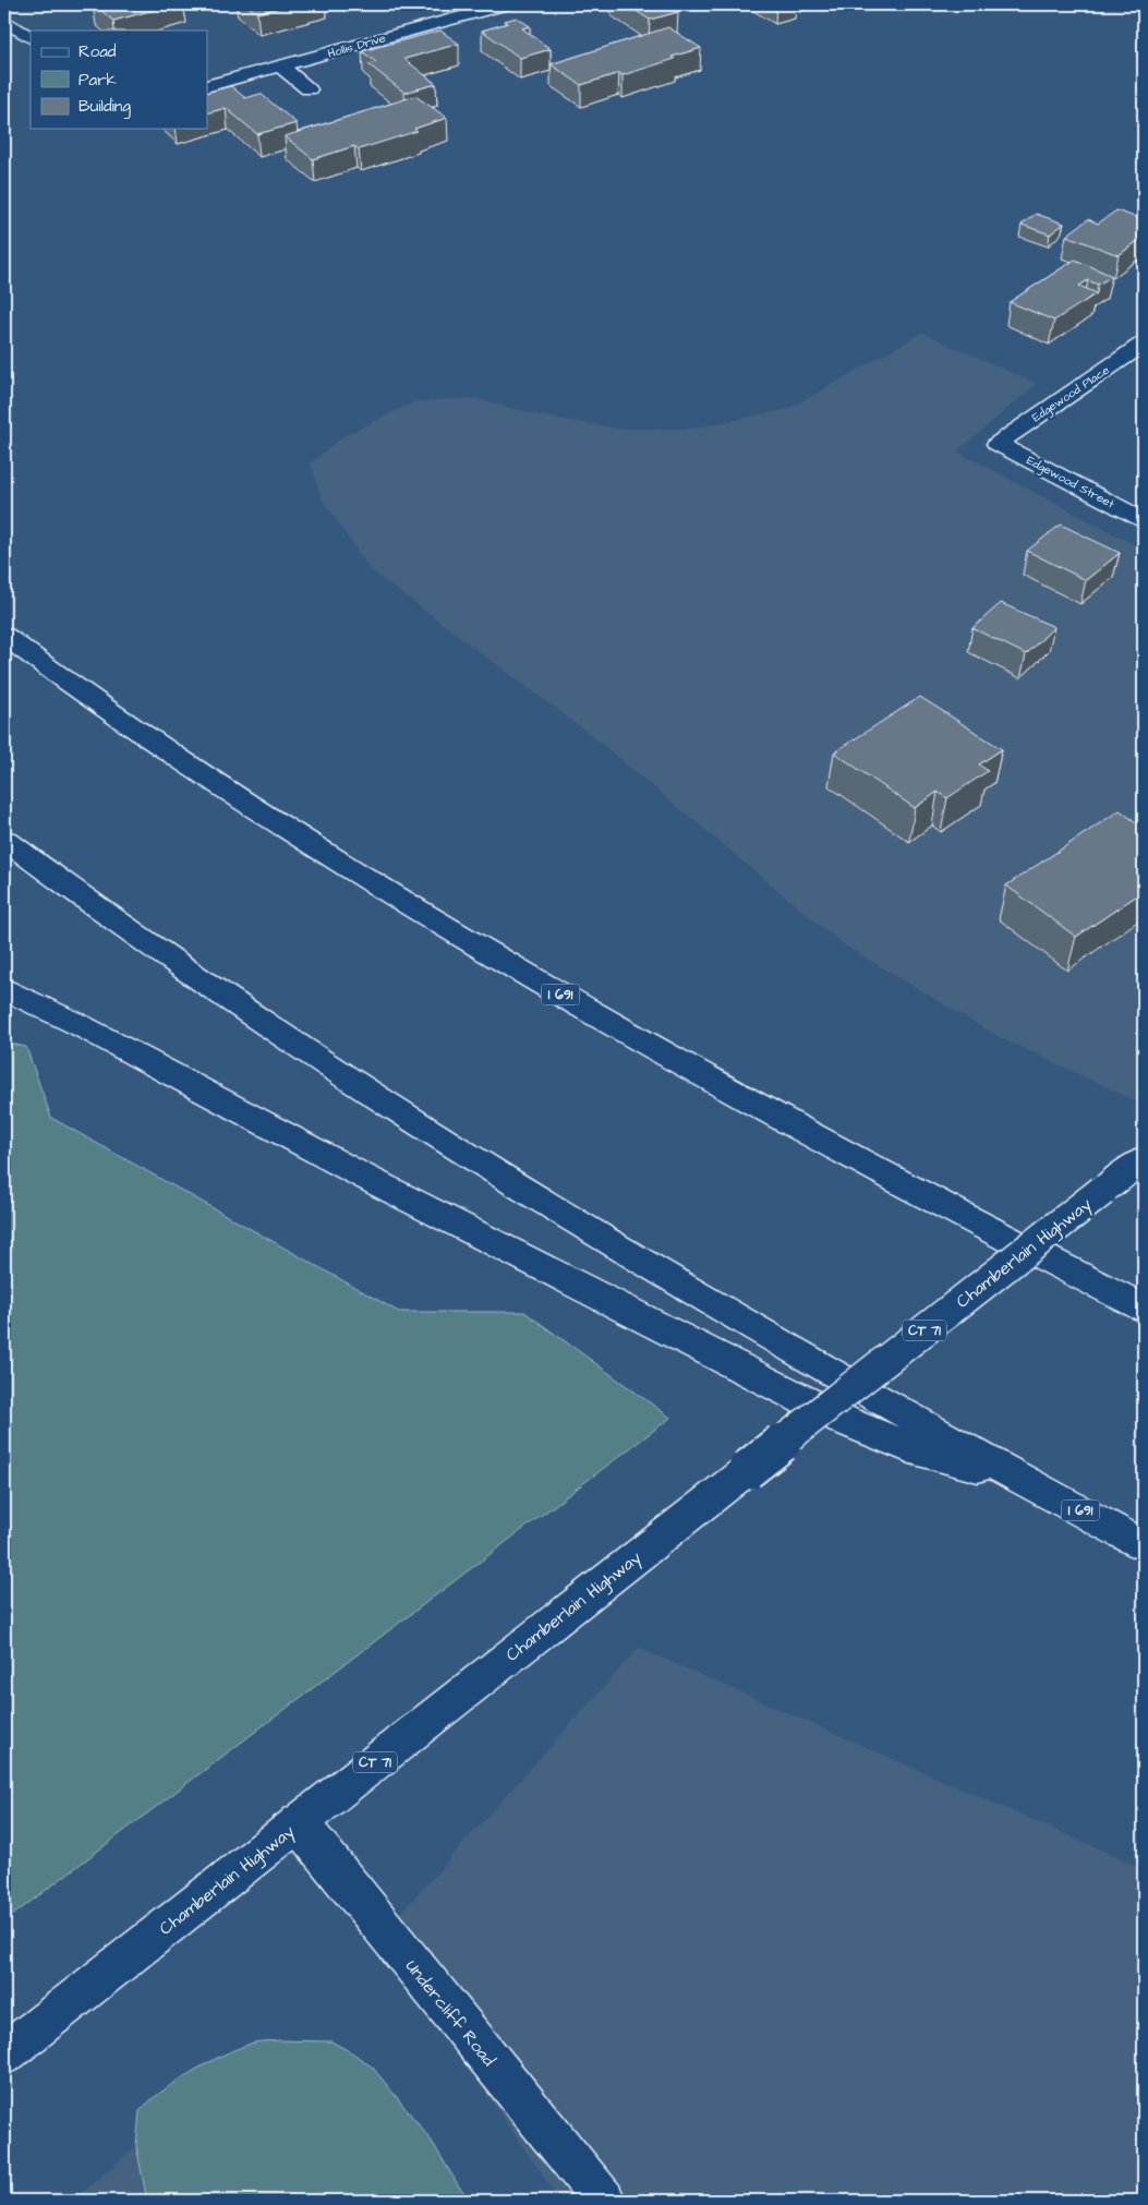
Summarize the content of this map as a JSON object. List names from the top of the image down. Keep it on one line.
{"streets":{"main road":["Hollis Drive","Edgewood Place","Edgewood Street","I 691","Chamberlain Highway","CT 71","Undercliff Road"]},"crossings":[["Edgewood Place","Edgewood Street"],["Chamberlain Highway","Undercliff Road"]],"legend":["Road","Park","Building"]}
